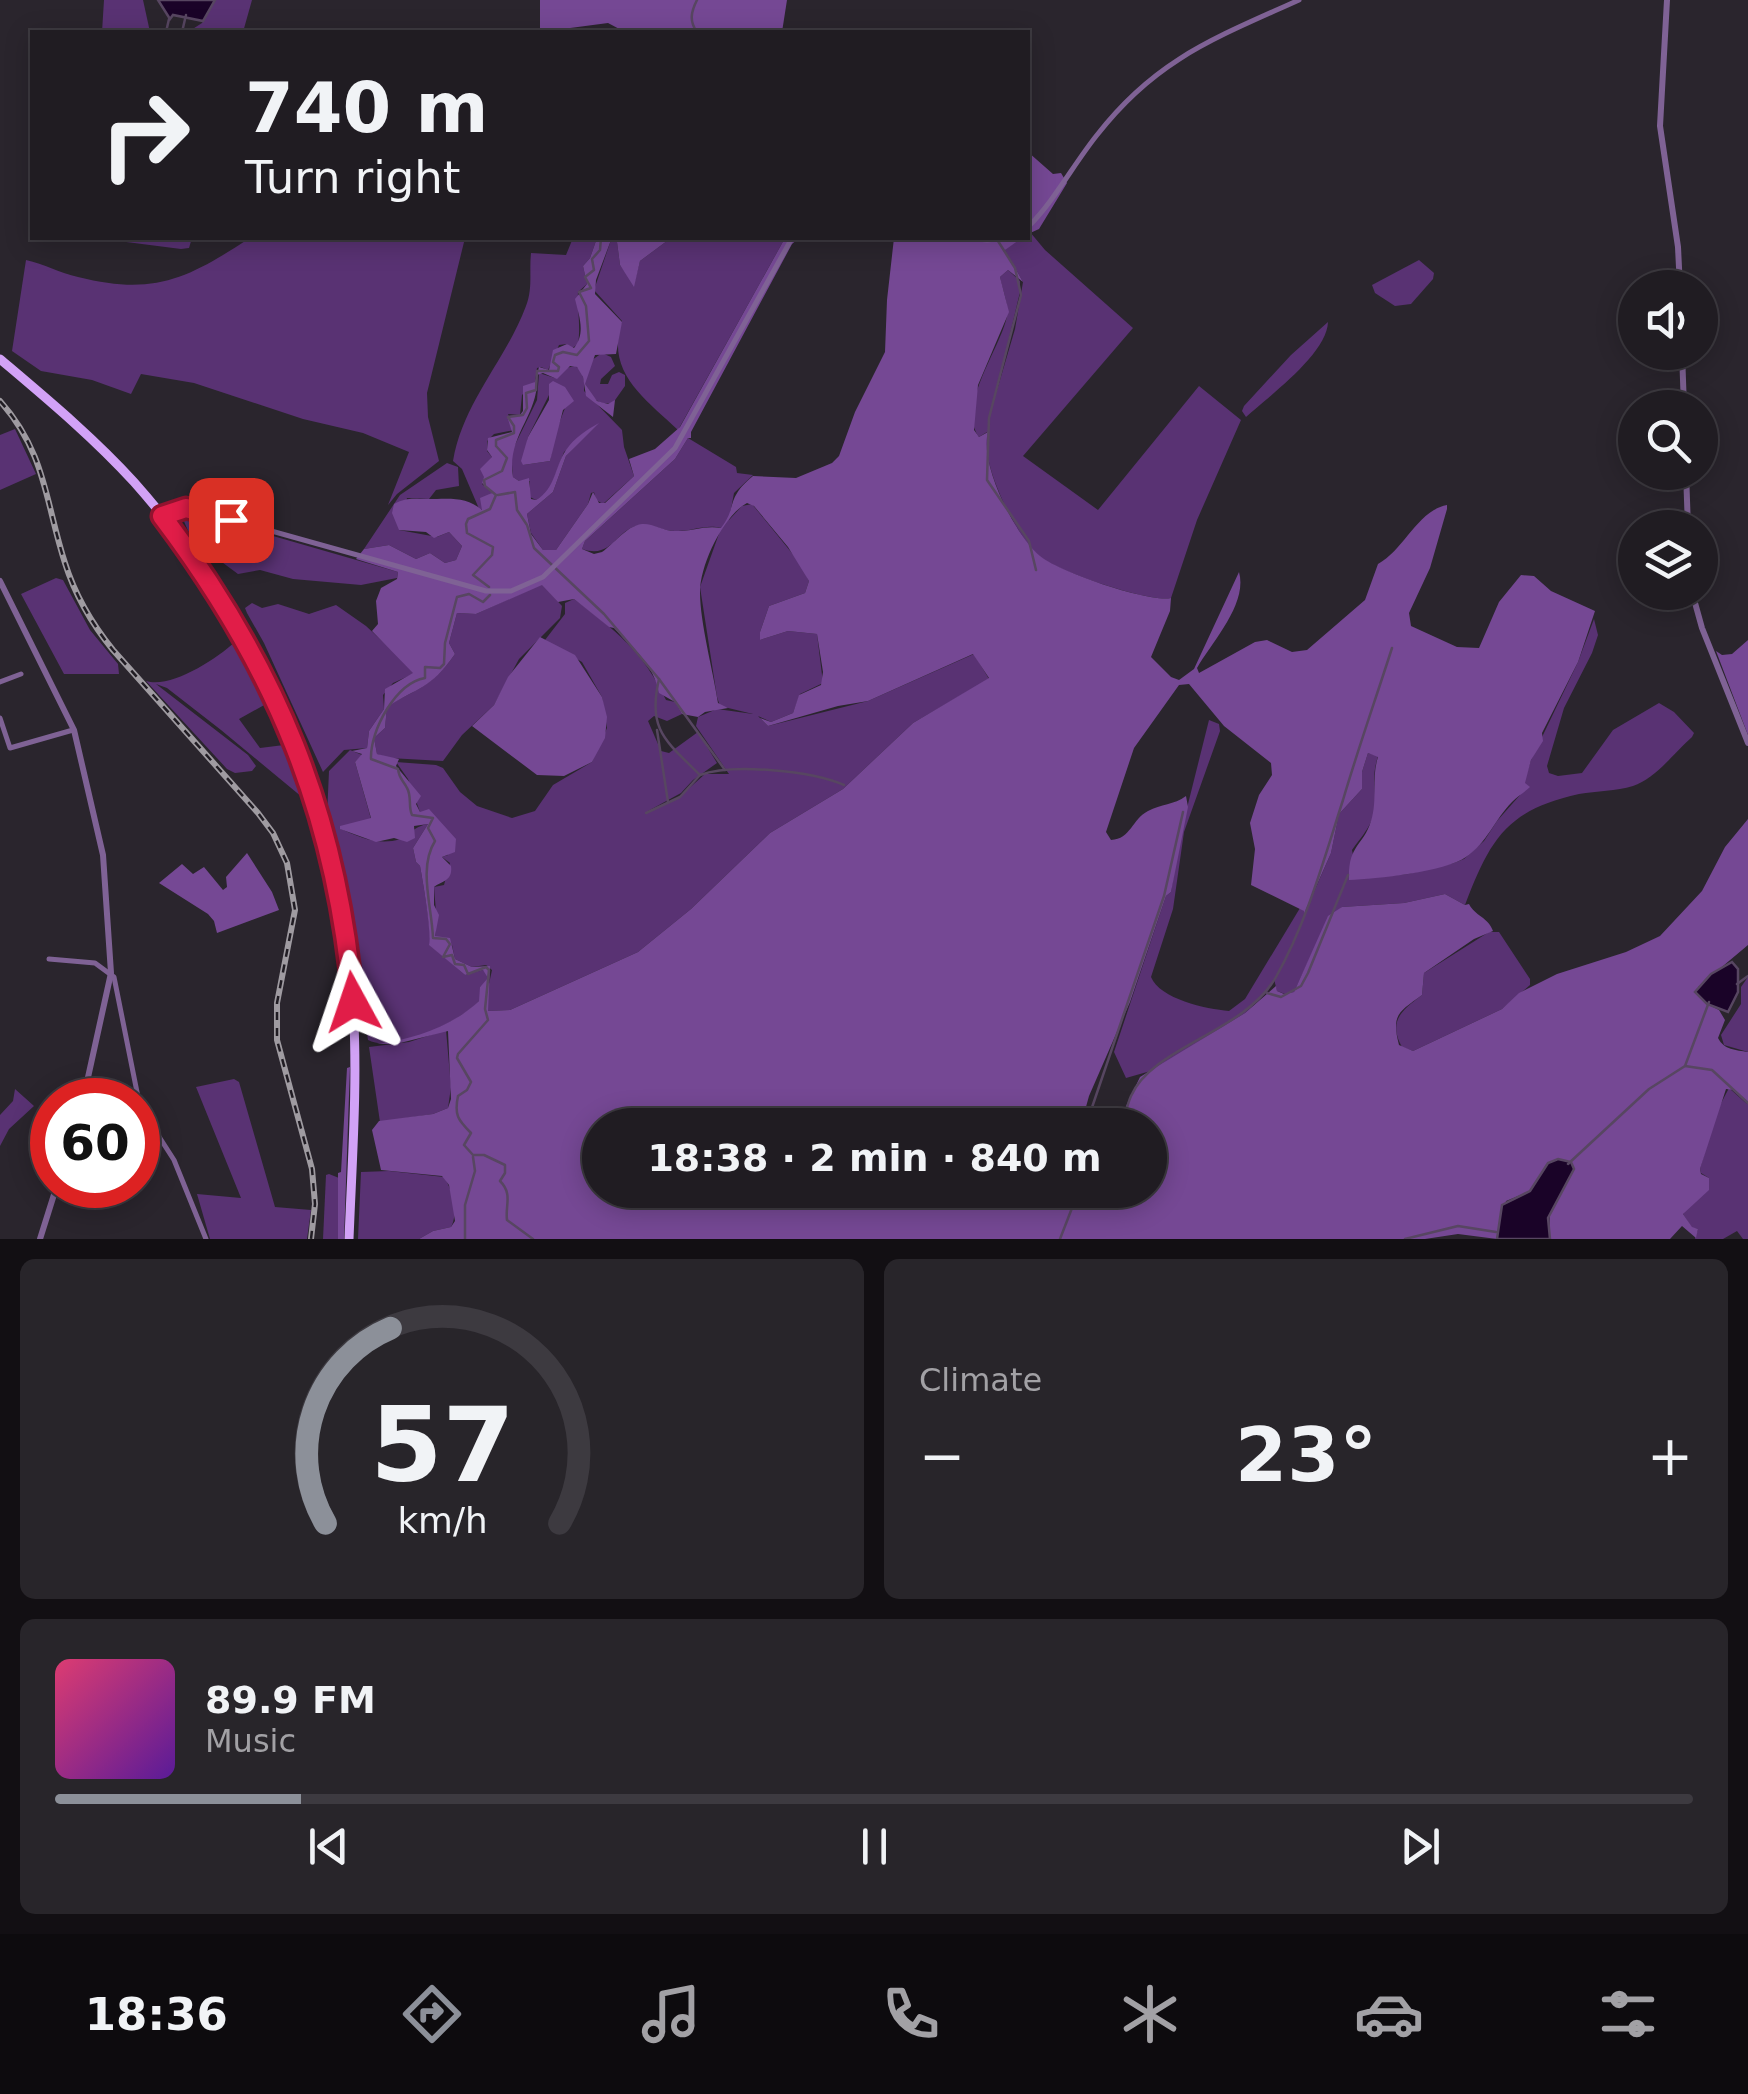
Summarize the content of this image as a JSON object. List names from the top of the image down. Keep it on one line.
{"page":{"turn":["740 m","Turn right"],"limit":"60","trip":"18:38 · 2 min · 840 m","tile":"Climate","heat":["−","23°","+"],"song":["89.9 FM","Music"],"tabs":"18:36","gauge":["57","km/h"]}}
